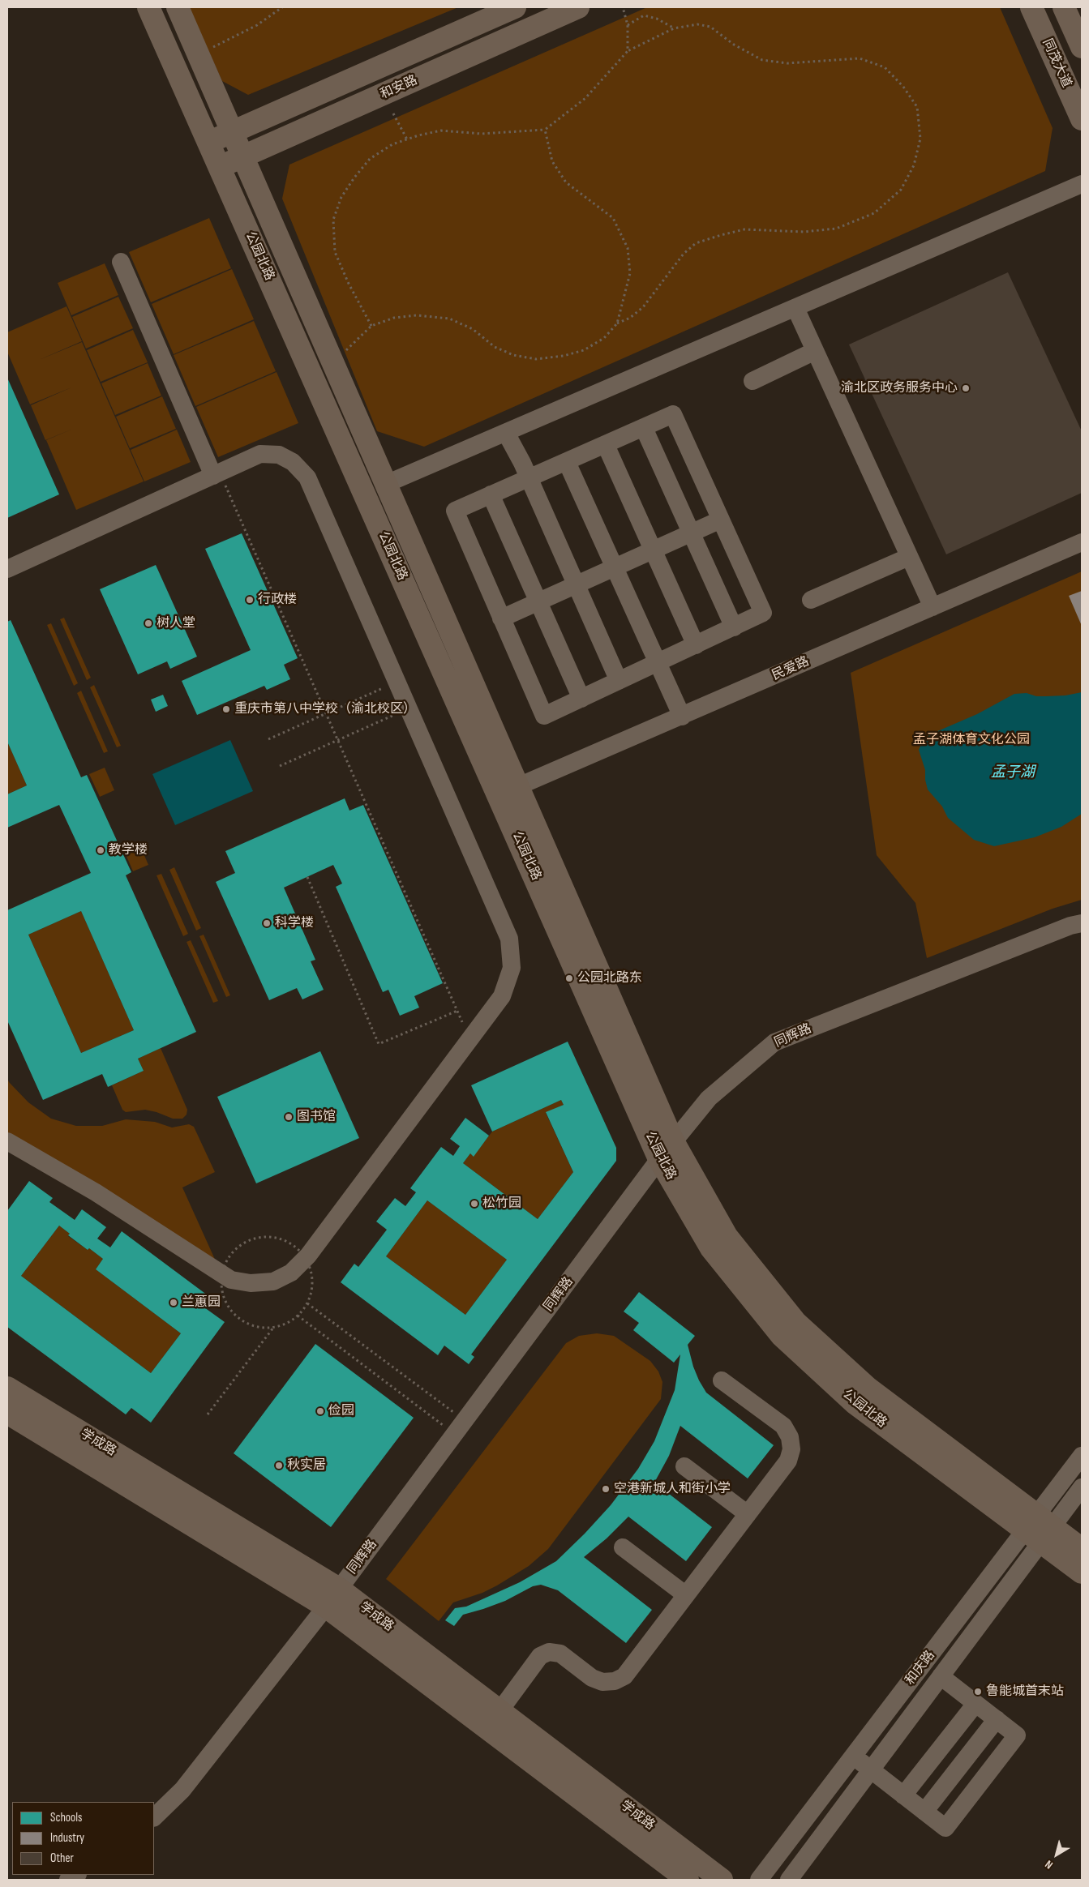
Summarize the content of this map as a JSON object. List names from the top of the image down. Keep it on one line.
{"streets":{"main road":["同茂大道","和安路","公园北路","学成路"],"street":["民爱路","同辉路","和庆路"]},"crossings":[["和安路","公园北路"],["公园北路","民爱路"],["公园北路","同辉路"],["公园北路","和庆路"],["同辉路","学成路"]],"water":["孟子湖"],"parks":["孟子湖体育文化公园"],"places":["渝北区政务服务中心","行政楼","树人堂","重庆市第八中学校（渝北校区）","教学楼","科学楼","公园北路东","图书馆","松竹园","兰蕙园","俭园","秋实居","空港新城人和街小学","鲁能城首末站"],"legend":["Schools","Industry","Other"],"north":"bottom left"}
